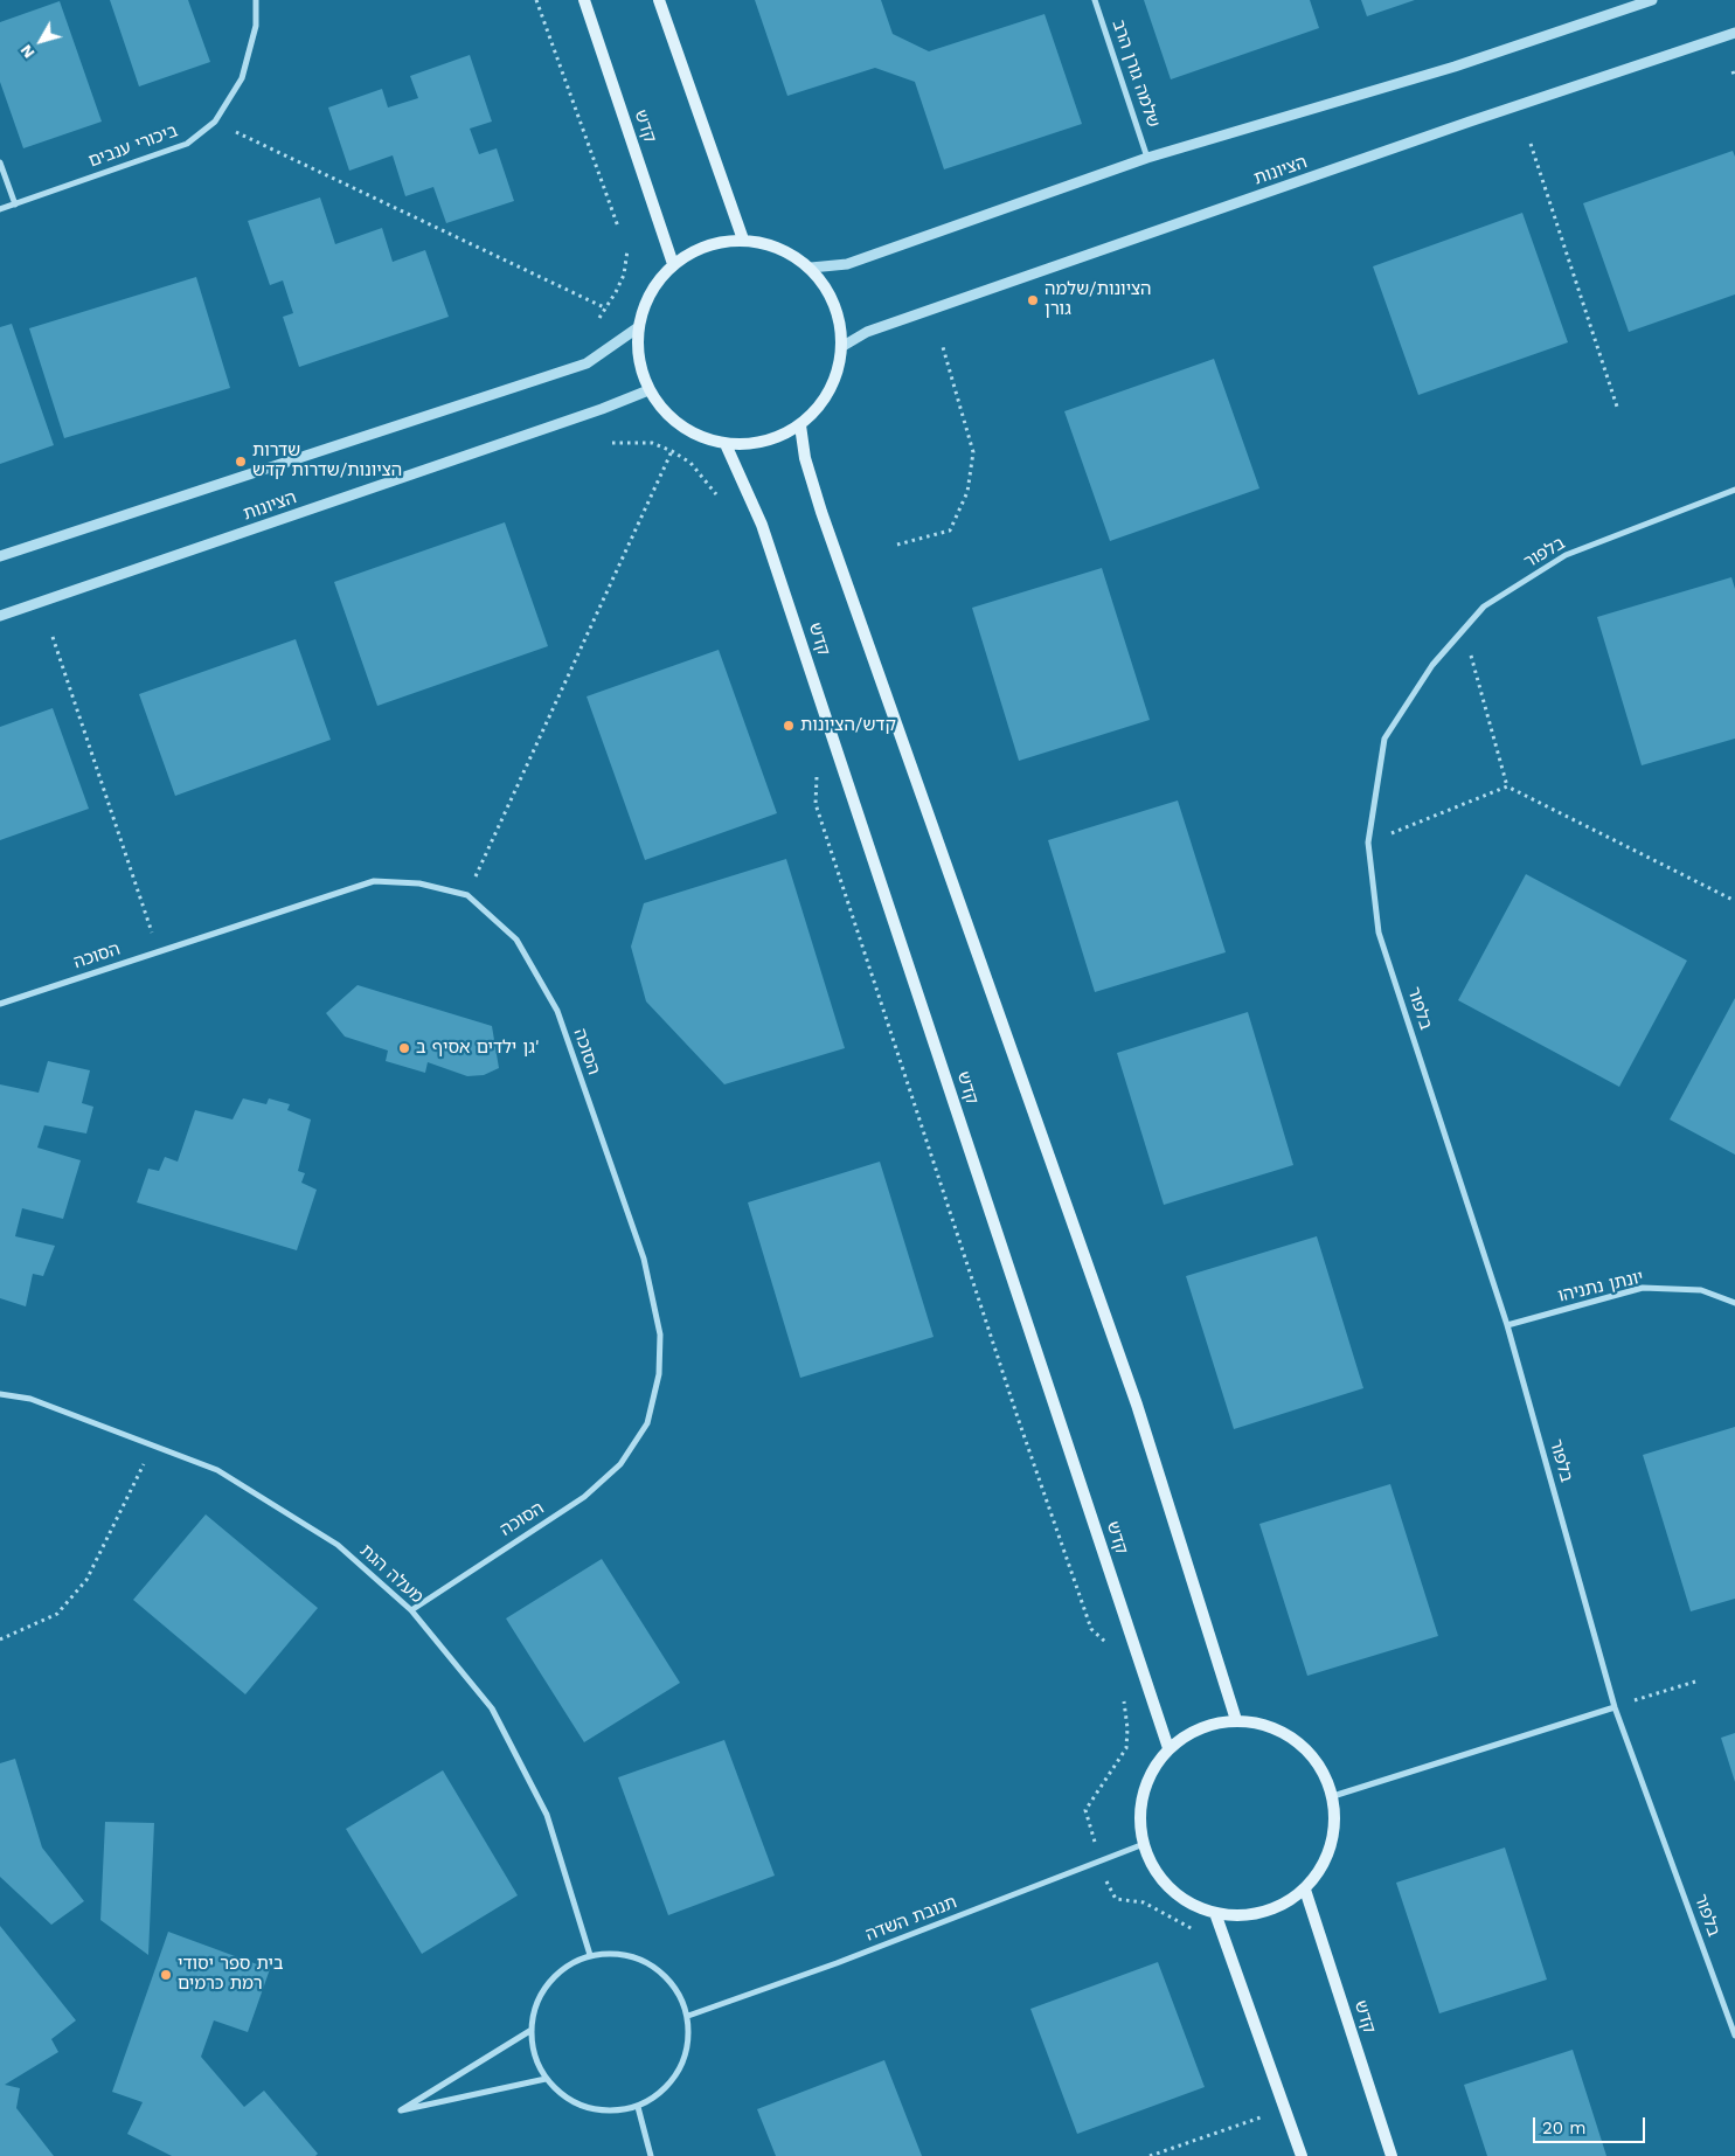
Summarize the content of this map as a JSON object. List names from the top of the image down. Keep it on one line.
{"streets":{"main road":["קדש"],"street":["שלמה גורן הרב","ביכורי ענבים","הציונות","בלפור","הסוכה","יונתן נתניהו","מעלה הגת","תנובת השדה"]},"crossings":[["קדש","הציונות"],["קדש","תנובת השדה"],["בלפור","יונתן נתניהו"],["הסוכה","מעלה הגת"],["מעלה הגת","תנובת השדה"]],"places":["הציונות/שלמה גורן","שדרות הציונות/שדרות קדש","קדש/הציונות","גן ילדים אסיף ב'","בית ספר יסודי רמת כרמים"],"scale_bar":"20 m","north":"bottom left"}
